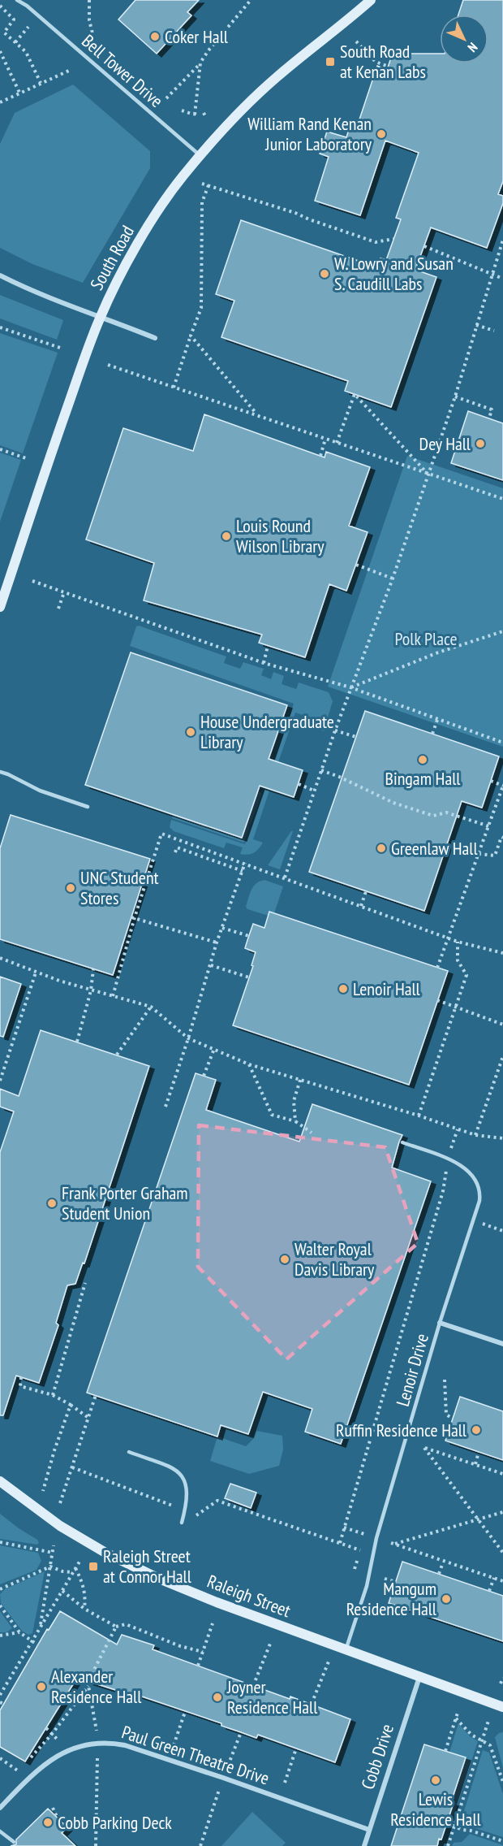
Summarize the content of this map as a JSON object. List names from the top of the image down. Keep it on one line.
{"streets":{"main road":["South Road","Raleigh Street"],"street":["Paul Green Theatre Drive","Cobb Drive"],"lane":["Bell Tower Drive","Lenoir Drive"]},"crossings":[["Bell Tower Drive","South Road"],["Lenoir Drive","Raleigh Street"],["Raleigh Street","Cobb Drive"],["Paul Green Theatre Drive","Cobb Drive"]],"parks":["Polk Place"],"places":{"other":["Coker Hall","William Rand Kenan Junior Laboratory","W. Lowry and Susan S. Caudill Labs","Dey Hall","Louis Round Wilson Library","House Undergraduate Library","Bingam Hall","Greenlaw Hall","UNC Student Stores","Lenoir Hall","Frank Porter Graham Student Union","Walter Royal Davis Library","Ruffin Residence Hall","Mangum Residence Hall","Alexander Residence Hall","Joyner Residence Hall","Lewis Residence Hall","Cobb Parking Deck"],"transit":["South Road at Kenan Labs","Raleigh Street at Connor Hall"]},"north":"bottom right"}
